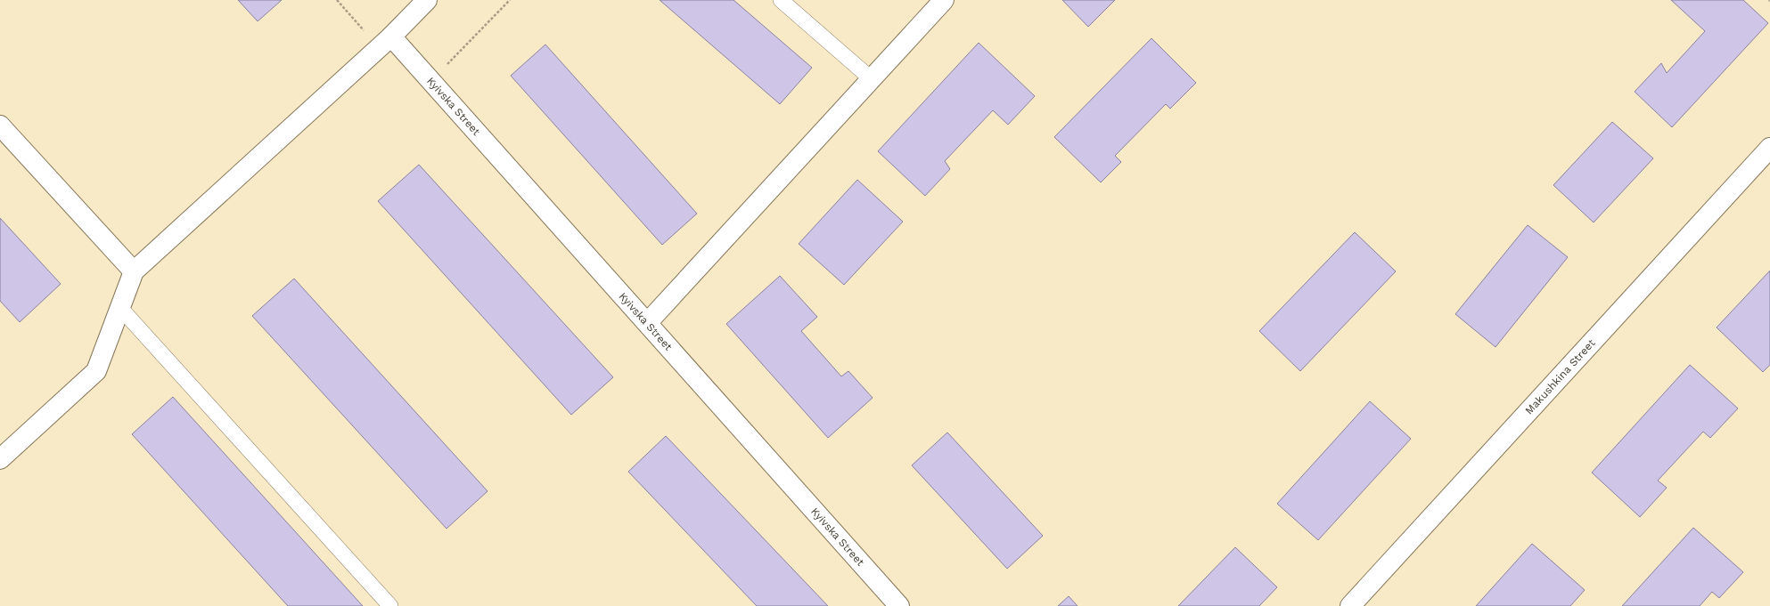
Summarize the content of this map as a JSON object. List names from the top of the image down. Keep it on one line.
{"streets":{"street":["Kyivska Street","Makushkina Street"]}}
